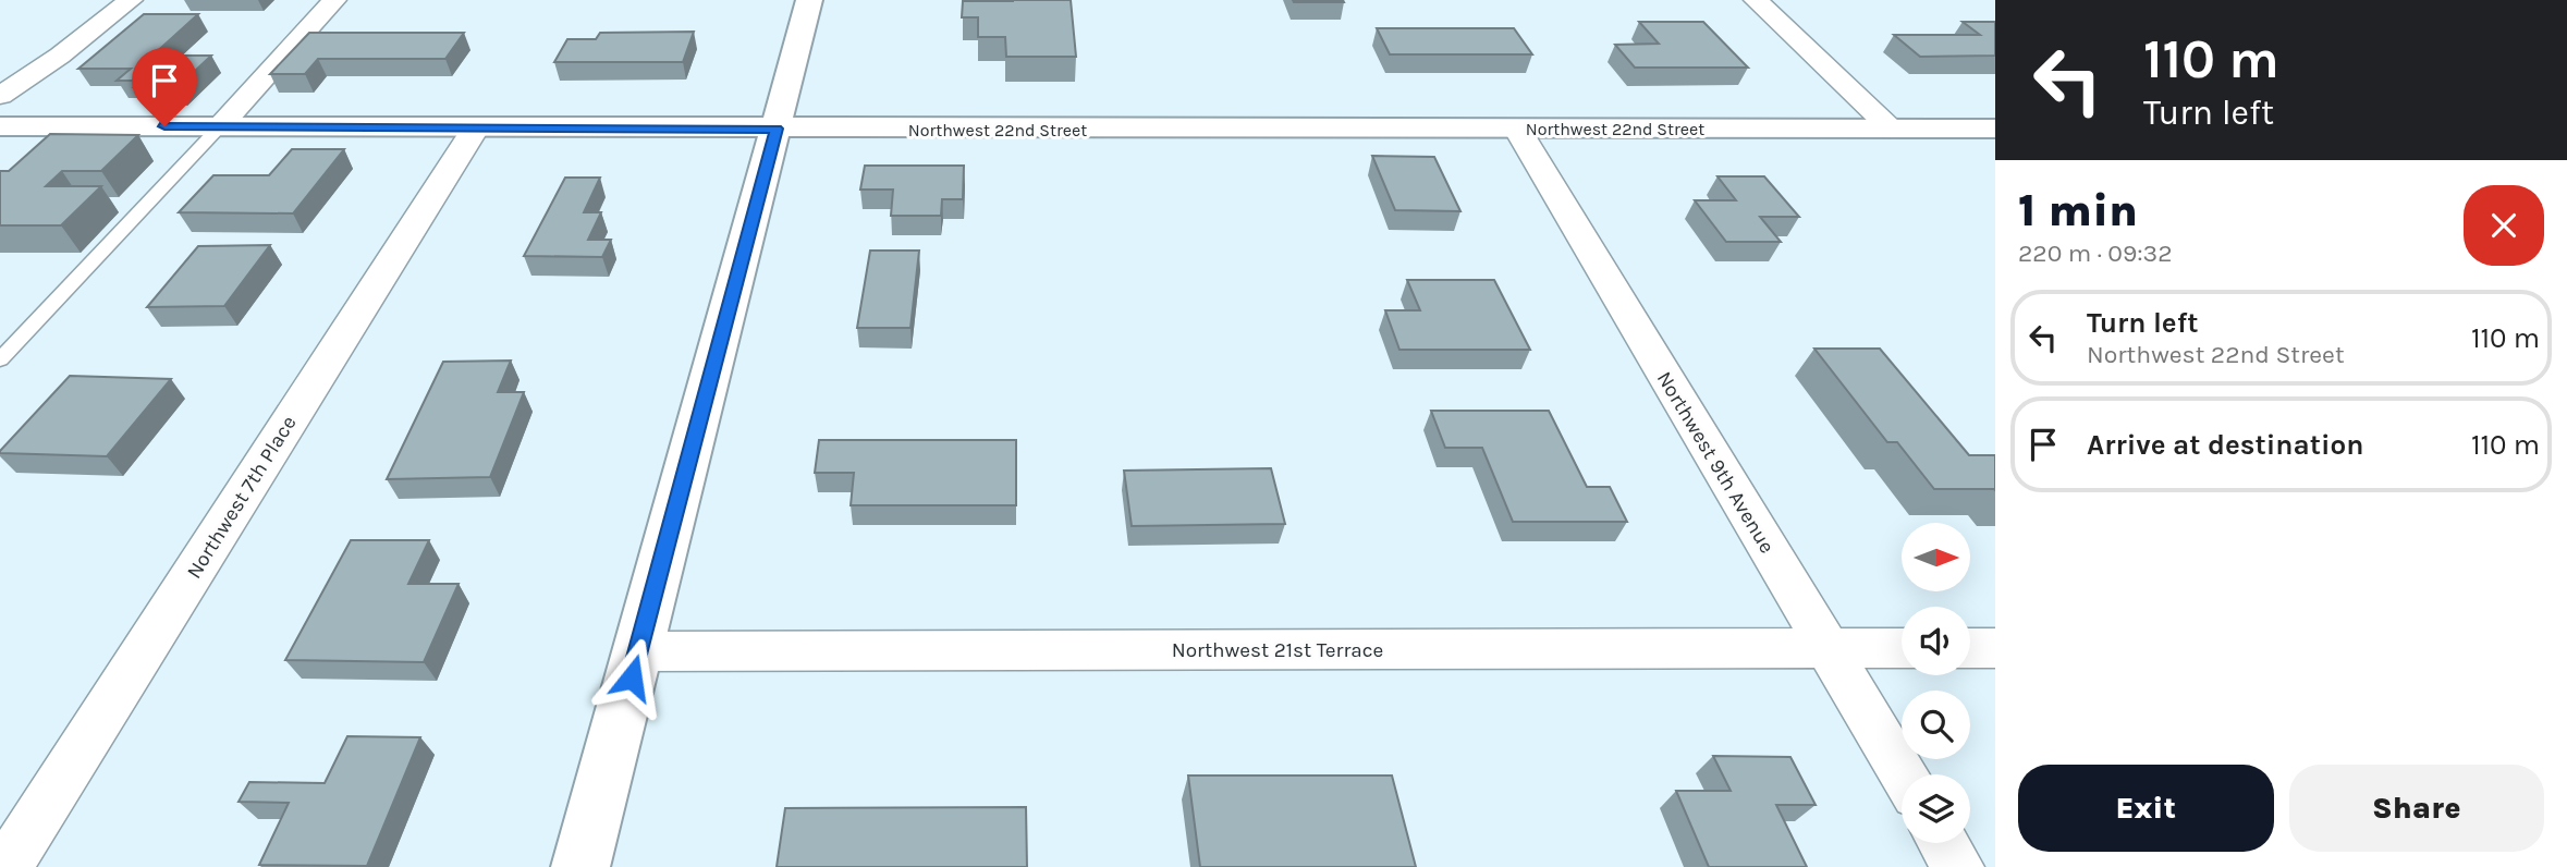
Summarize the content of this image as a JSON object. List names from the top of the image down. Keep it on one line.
{"streets":{"street":["Northwest 22nd Street","Northwest 9th Avenue","Northwest 7th Place","Northwest 21st Terrace"]},"crossings":[["Northwest 22nd Street","Northwest 9th Avenue"],["Northwest 22nd Street","Northwest 7th Place"],["Northwest 9th Avenue","Northwest 21st Terrace"]],"north":"right","page":{"turn":["110 m","Turn left"],"heading":["1 min","220 m · 09:32"],"list":[{"name":"Turn left","note":"Northwest 22nd Street","value":"110 m"},{"name":"Arrive at destination","value":"110 m"}],"buttons":["Exit","Share"]}}
